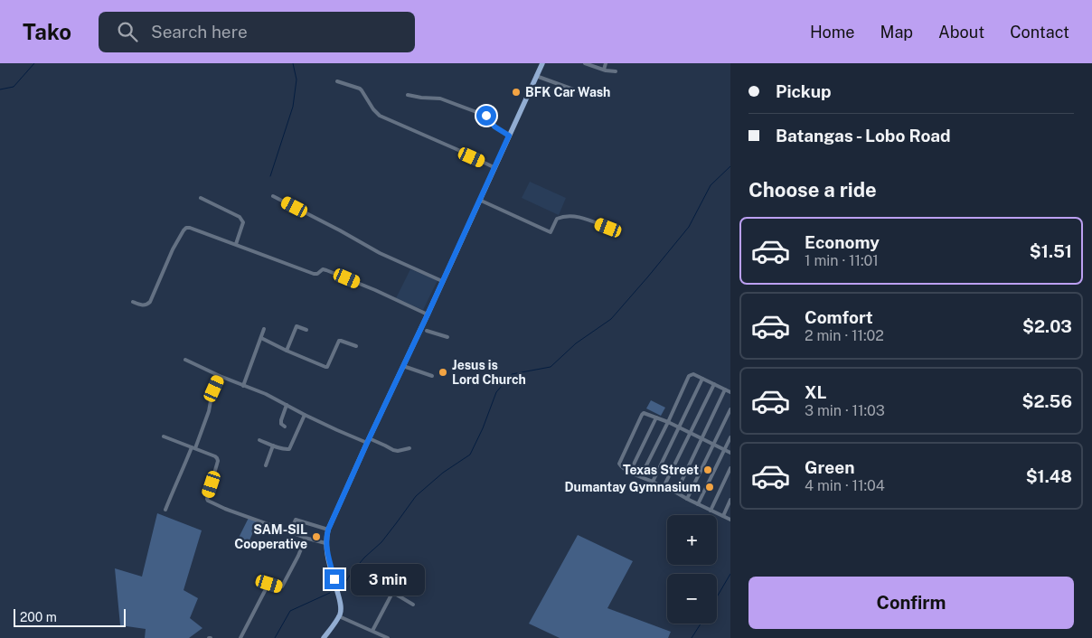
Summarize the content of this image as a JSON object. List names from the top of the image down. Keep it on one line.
{"places":["BFK Car Wash","Jesus is Lord Church","Texas Street","Dumantay Gymnasium","SAM-SIL Cooperative"],"scale_bar":"200 m","page":{"header":"Tako","search":"Search here","nav":["Home","Map","About","Contact"],"banner":["Pickup","Batangas - Lobo Road"],"heading":"Choose a ride","list":[{"name":"Economy","note":"1 min · 11:01","value":"$1.51"},{"name":"Comfort","note":"2 min · 11:02","value":"$2.03"},{"name":"XL","note":"3 min · 11:03","value":"$2.56"},{"name":"Green","note":"4 min · 11:04","value":"$1.48"}],"map_buttons":["+","−"],"bubble":"3 min","buttons":"Confirm","scale":"200 m"}}
